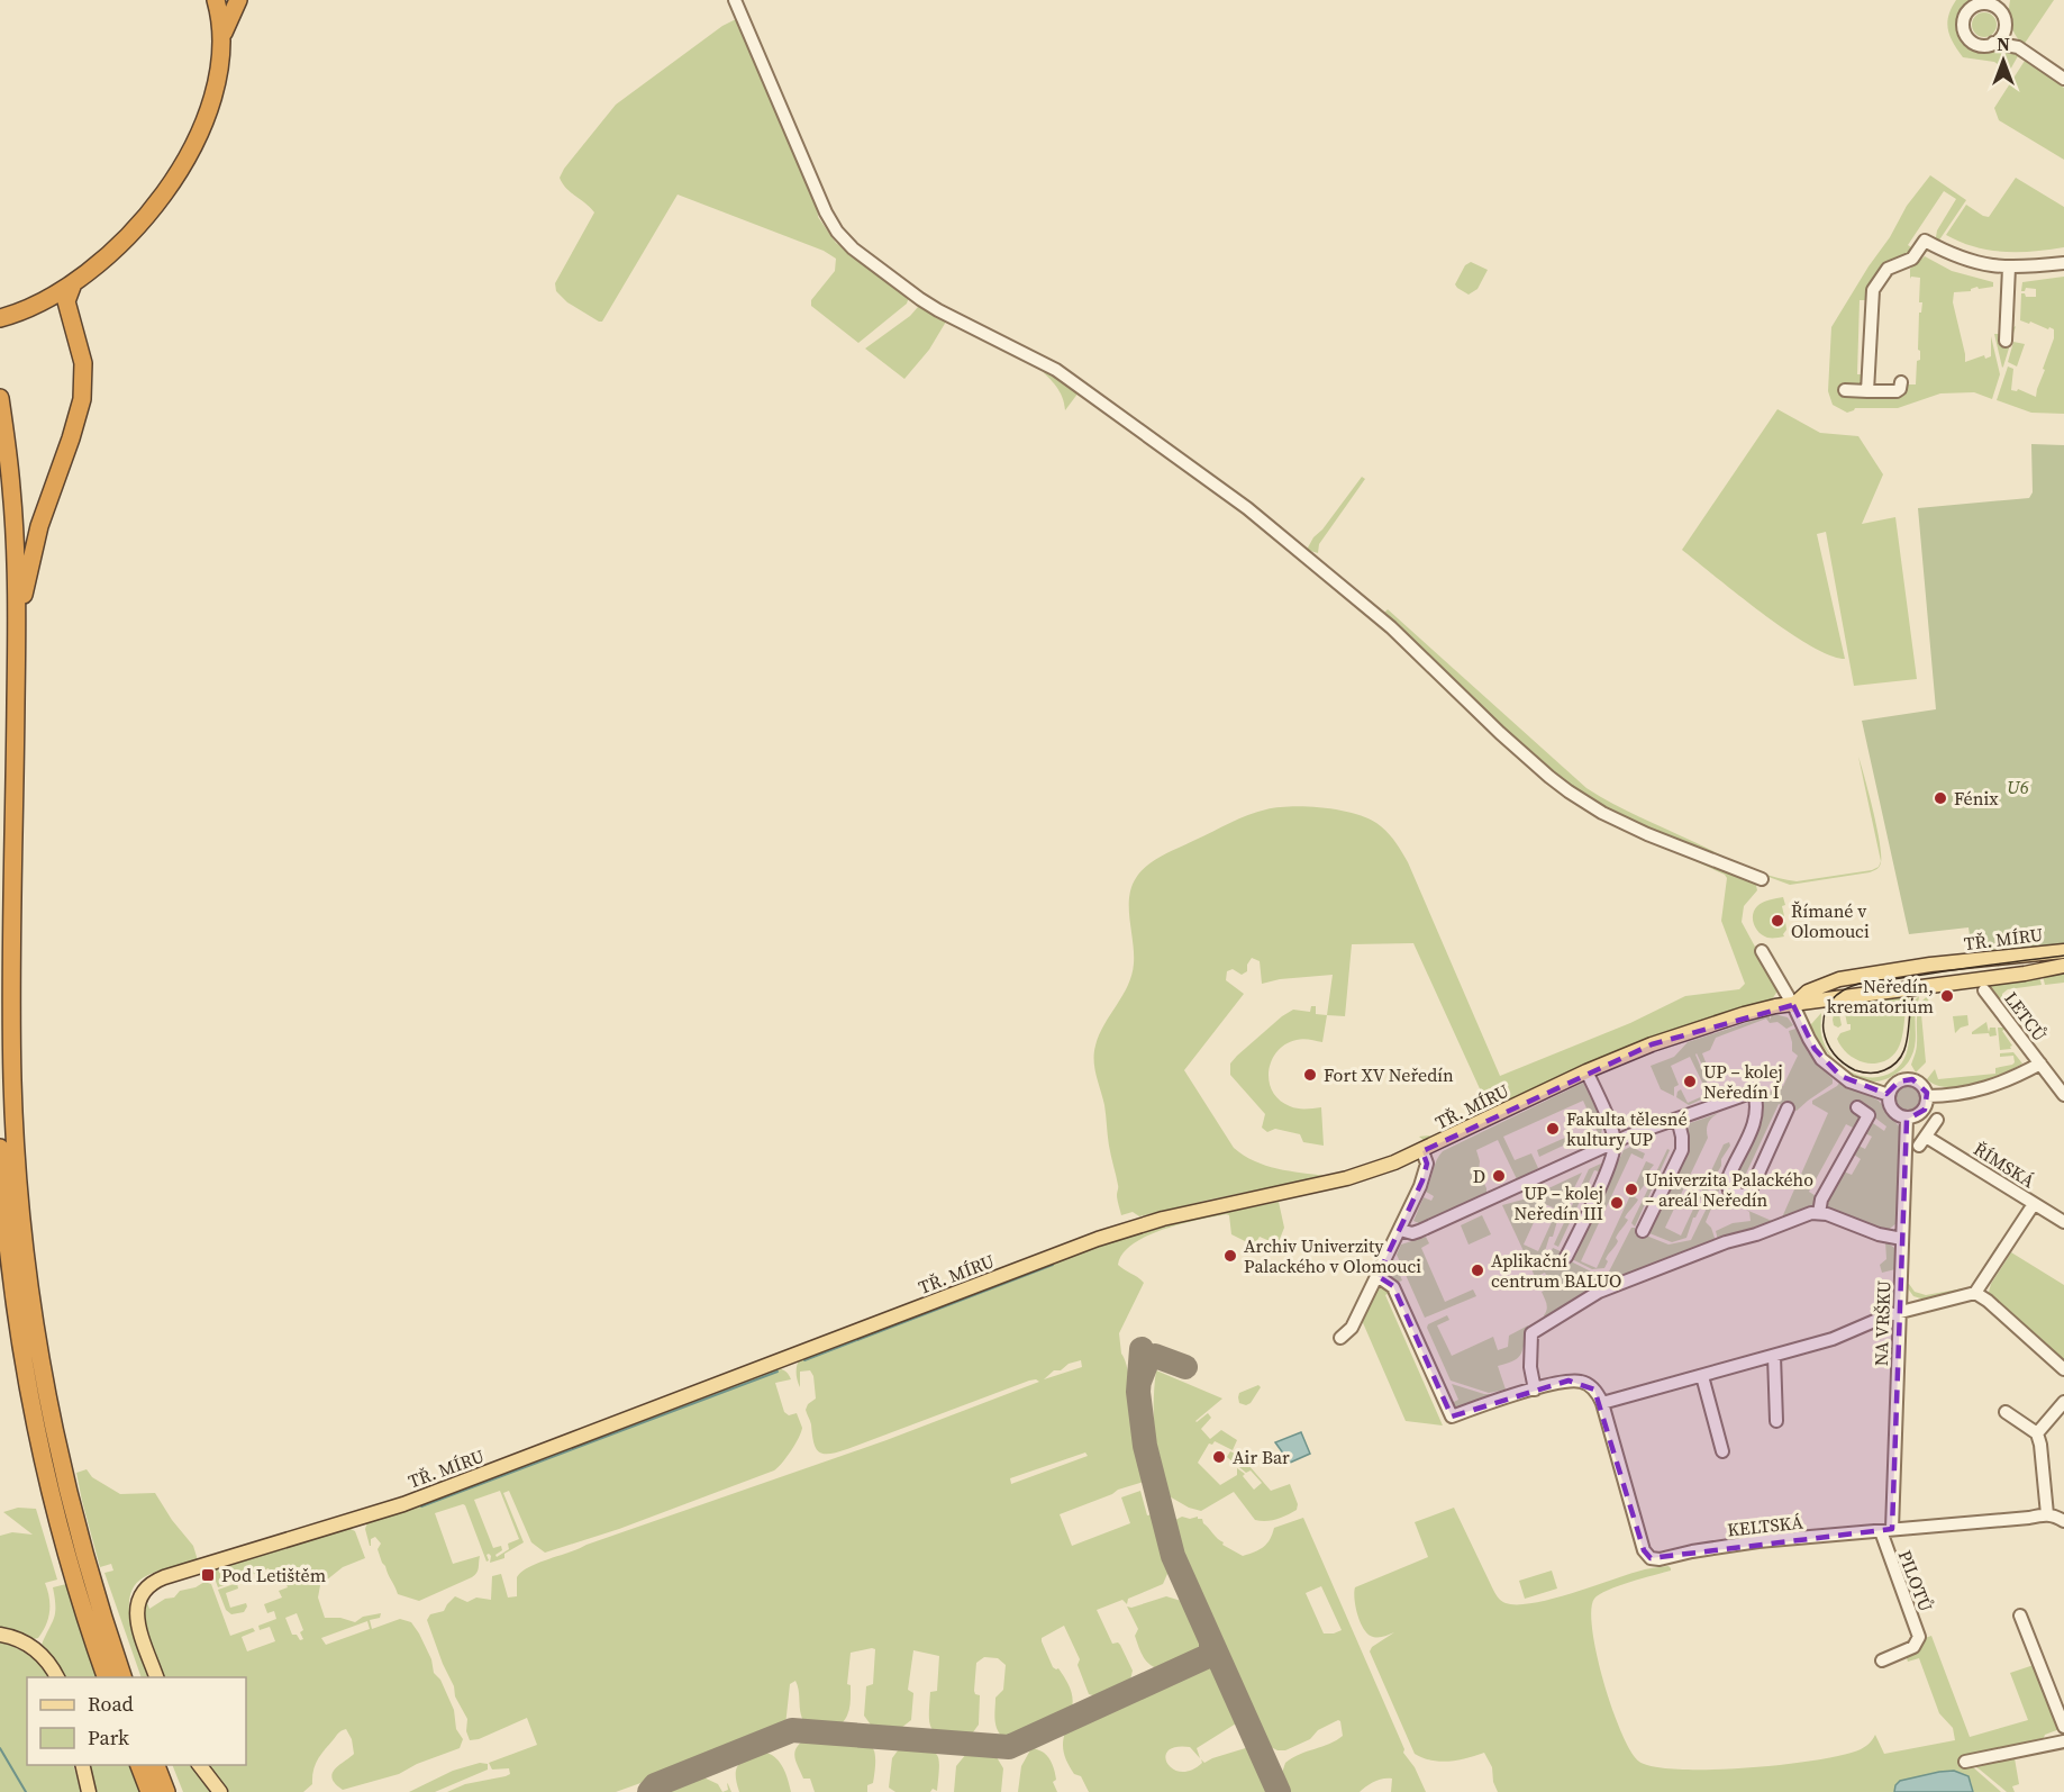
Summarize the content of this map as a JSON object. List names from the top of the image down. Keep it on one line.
{"streets":{"main road":["TŘ. MÍRU"],"street":["LETCŮ","ŘÍMSKÁ","NA VRŠKU","KELTSKÁ","PILOTŮ"]},"crossings":[["NA VRŠKU","KELTSKÁ"],["NA VRŠKU","PILOTŮ"],["KELTSKÁ","PILOTŮ"]],"parks":["U6"],"places":{"other":["Fénix","Římané v Olomouci","Neředín, krematorium","Fort XV Neředín","UP – kolej Neředín I","Fakulta tělesné kultury UP","D","Univerzita Palackého – areál Neředín","UP – kolej Neředín III","Archiv Univerzity Palackého v Olomouci","Aplikační centrum BALUO","Air Bar"],"transit":["Pod Letištěm"]},"legend":["Road","Park"],"north":"top"}
